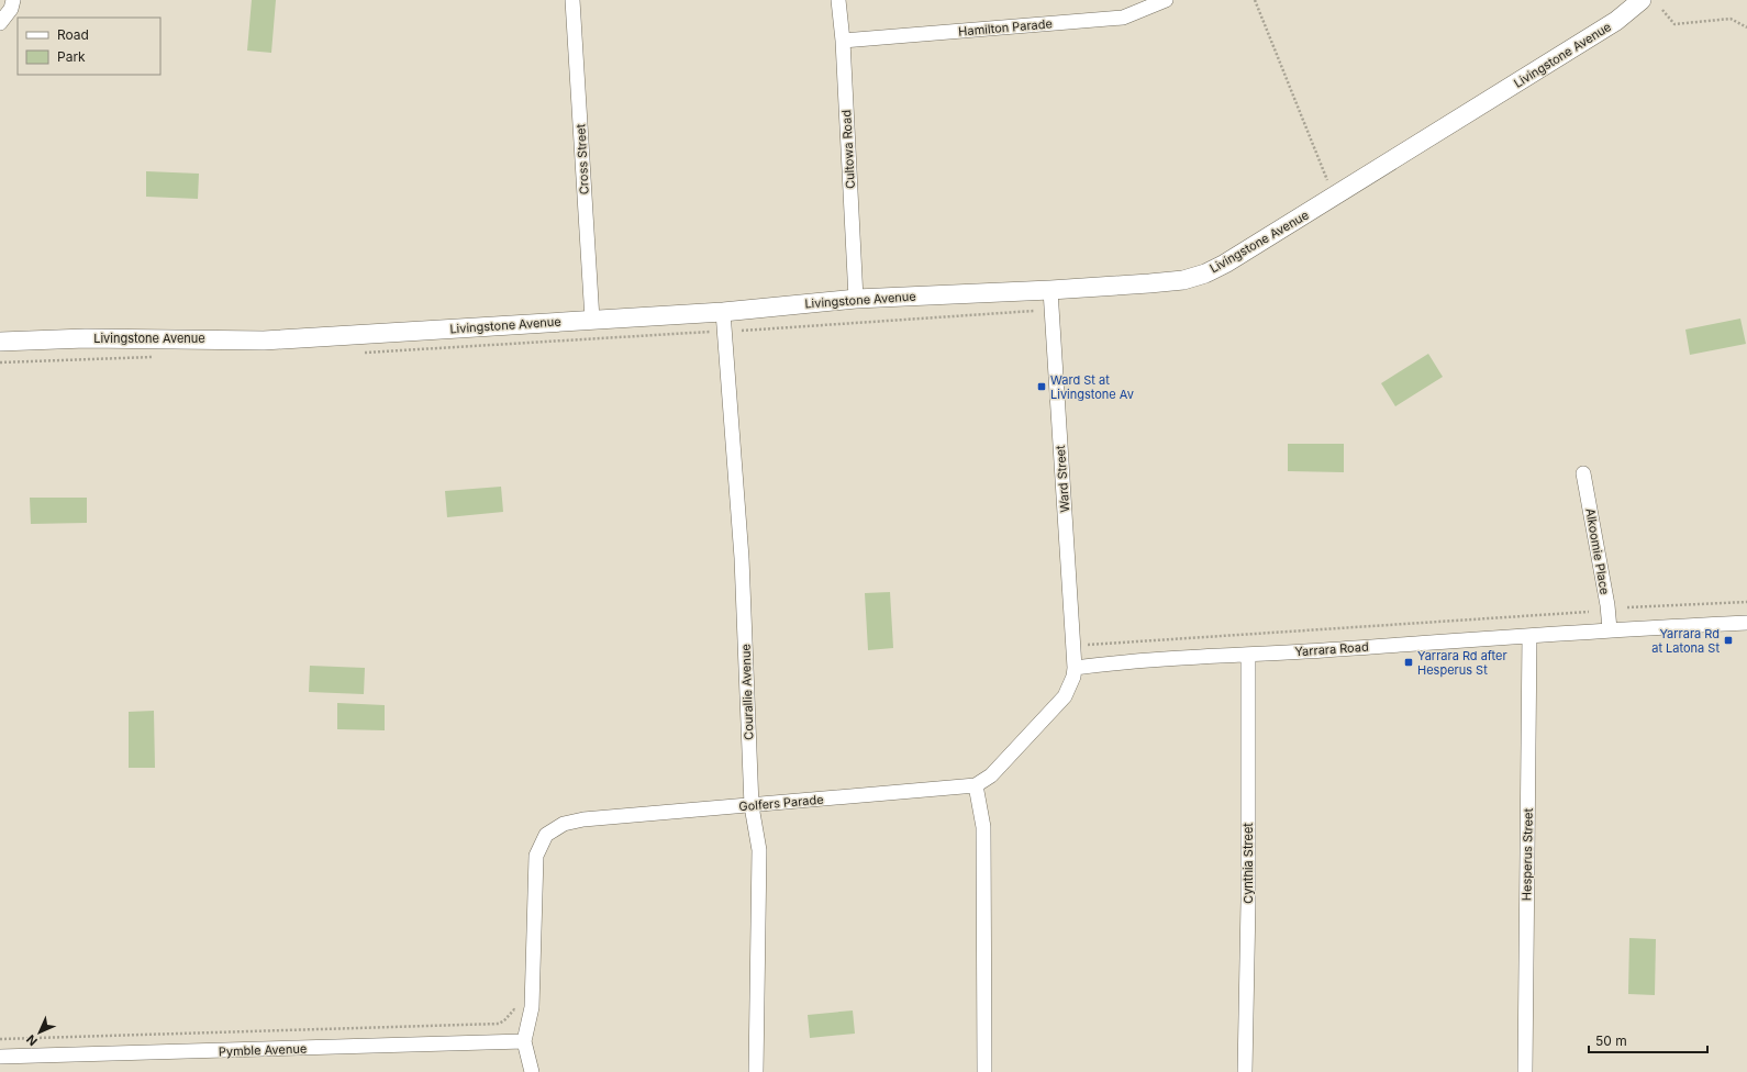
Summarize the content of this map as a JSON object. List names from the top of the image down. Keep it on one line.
{"streets":{"street":["Hamilton Parade","Livingstone Avenue","Cultowa Road","Cross Street","Ward Street","Alkoomie Place","Yarrara Road","Courallie Avenue","Golfers Parade","Hesperus Street","Cynthia Street","Pymble Avenue"]},"crossings":[["Hamilton Parade","Cultowa Road"],["Livingstone Avenue","Cultowa Road"],["Livingstone Avenue","Cross Street"],["Livingstone Avenue","Ward Street"],["Livingstone Avenue","Courallie Avenue"],["Ward Street","Yarrara Road"],["Alkoomie Place","Yarrara Road"],["Yarrara Road","Hesperus Street"],["Yarrara Road","Cynthia Street"],["Courallie Avenue","Golfers Parade"],["Golfers Parade","Pymble Avenue"]],"places":{"transit":["Ward St at Livingstone Av","Yarrara Rd at Latona St","Yarrara Rd after Hesperus St"]},"legend":["Road","Park"],"scale_bar":"50 m","north":"bottom left"}
